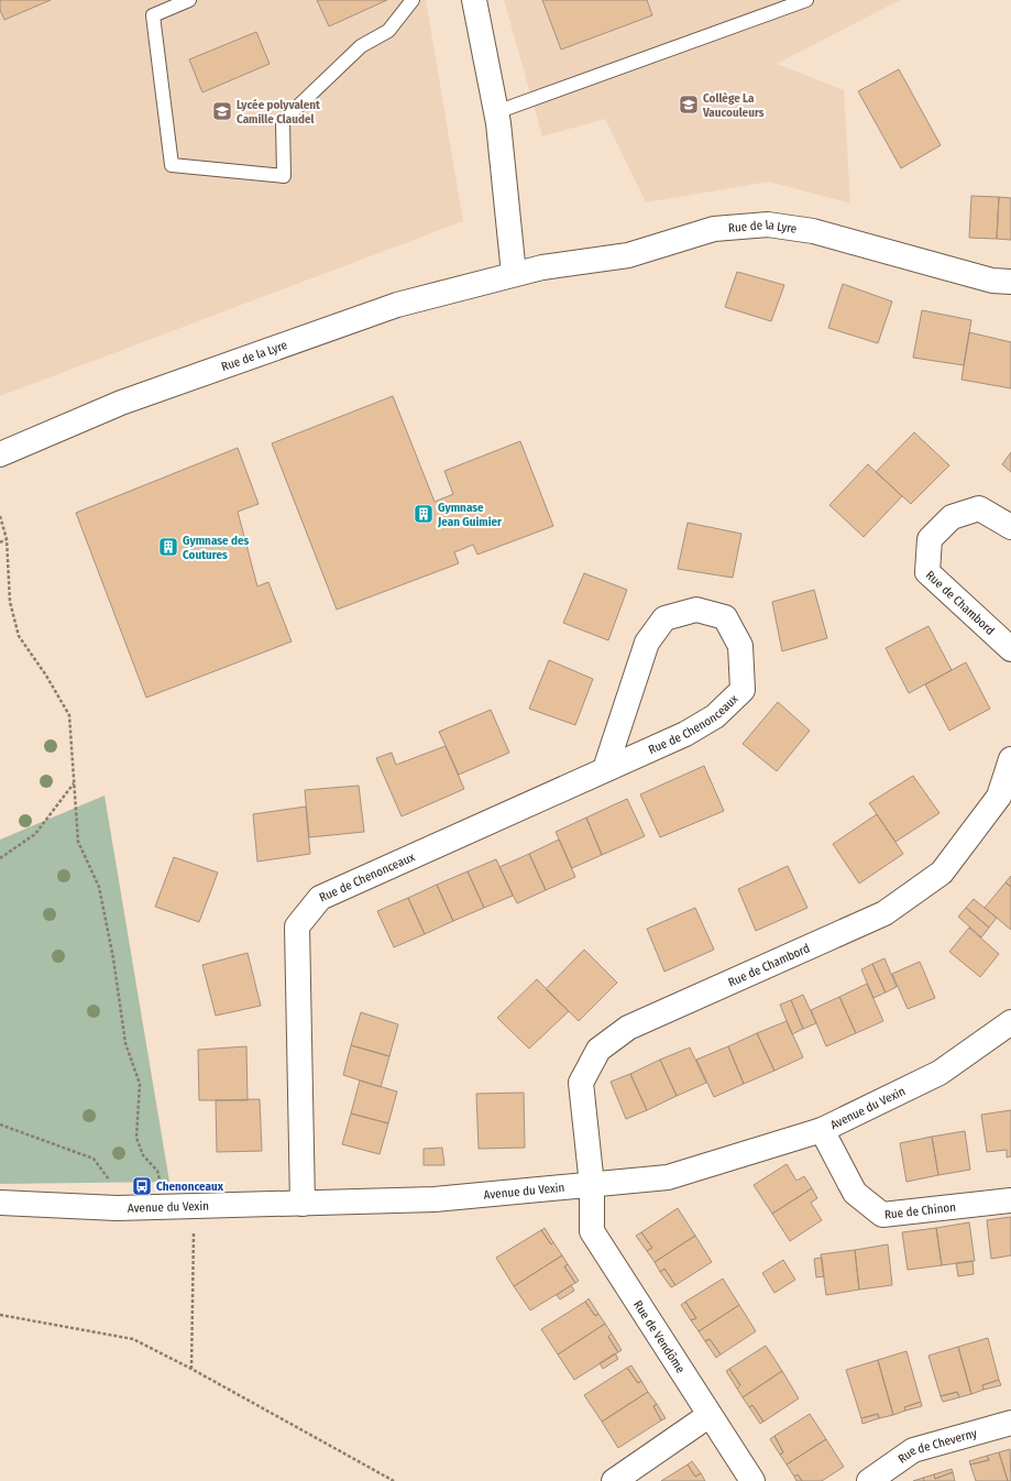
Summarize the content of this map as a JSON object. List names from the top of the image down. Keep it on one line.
{"streets":{"street":["Rue de la Lyre","Rue de Chambord","Rue de Chenonceaux","Avenue du Vexin","Rue de Chinon","Rue de Vendôme","Rue de Cheverny"]},"crossings":[["Rue de Chambord","Avenue du Vexin"],["Rue de Chambord","Rue de Vendôme"],["Rue de Chenonceaux","Avenue du Vexin"],["Avenue du Vexin","Rue de Chinon"],["Avenue du Vexin","Rue de Vendôme"]],"places":{"school or university":["Collège La Vaucouleurs","Lycée polyvalent Camille Claudel"],"building":["Gymnase Jean Guimier","Gymnase des Coutures"],"bus stop":["Chenonceaux"]}}
